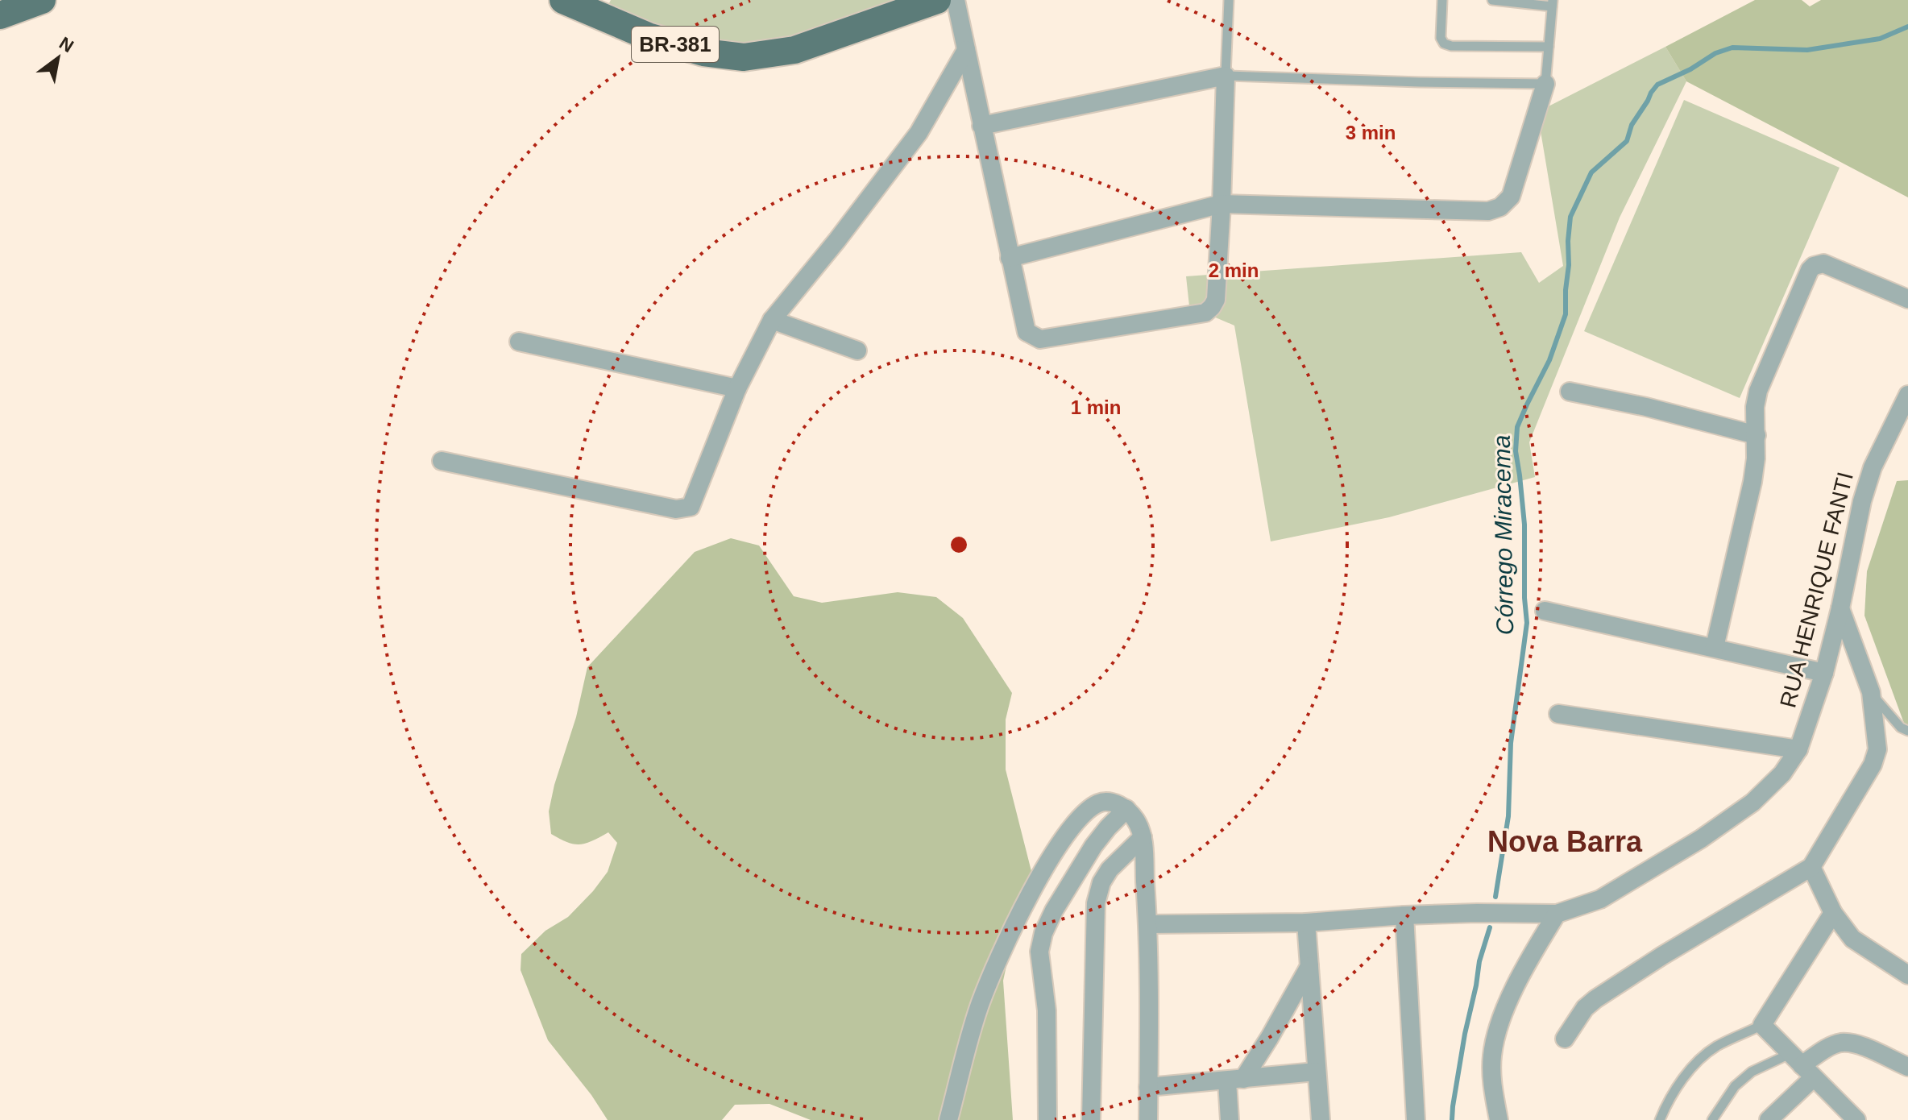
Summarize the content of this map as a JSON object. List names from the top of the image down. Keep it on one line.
{"streets":{"main road":["BR-381"],"street":["RUA HENRIQUE FANTI"]},"districts":["Nova Barra"],"water":["Córrego Miracema"],"north":"top right","rings":["3 min","2 min","1 min"]}
